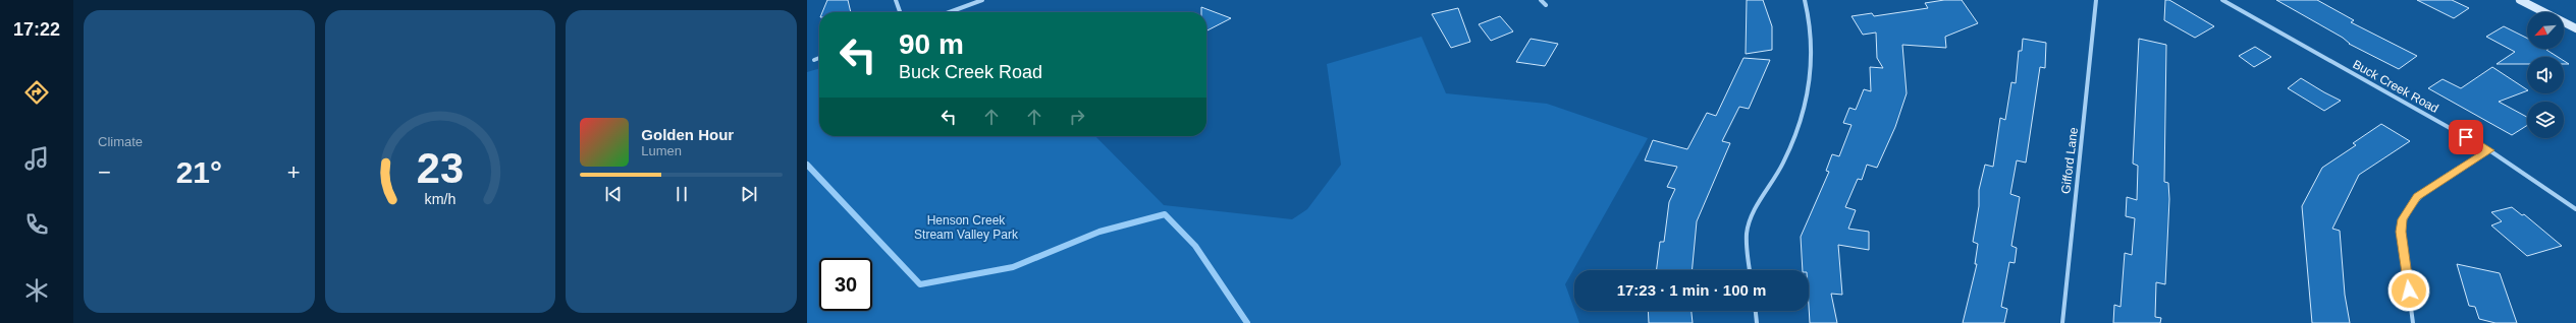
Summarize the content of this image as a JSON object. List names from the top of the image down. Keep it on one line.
{"streets":{"street":["Buck Creek Road","Gifford Lane"]},"parks":["Henson Creek Stream Valley Park"],"north":"bottom left","page":{"tabs":"17:22","tile":"Climate","turn":["90 m","Buck Creek Road"],"song":["Golden Hour","Lumen"],"heat":["−","21°","+"],"limit":"30","trip":"17:23 · 1 min · 100 m","gauge":["23","km/h"]}}
